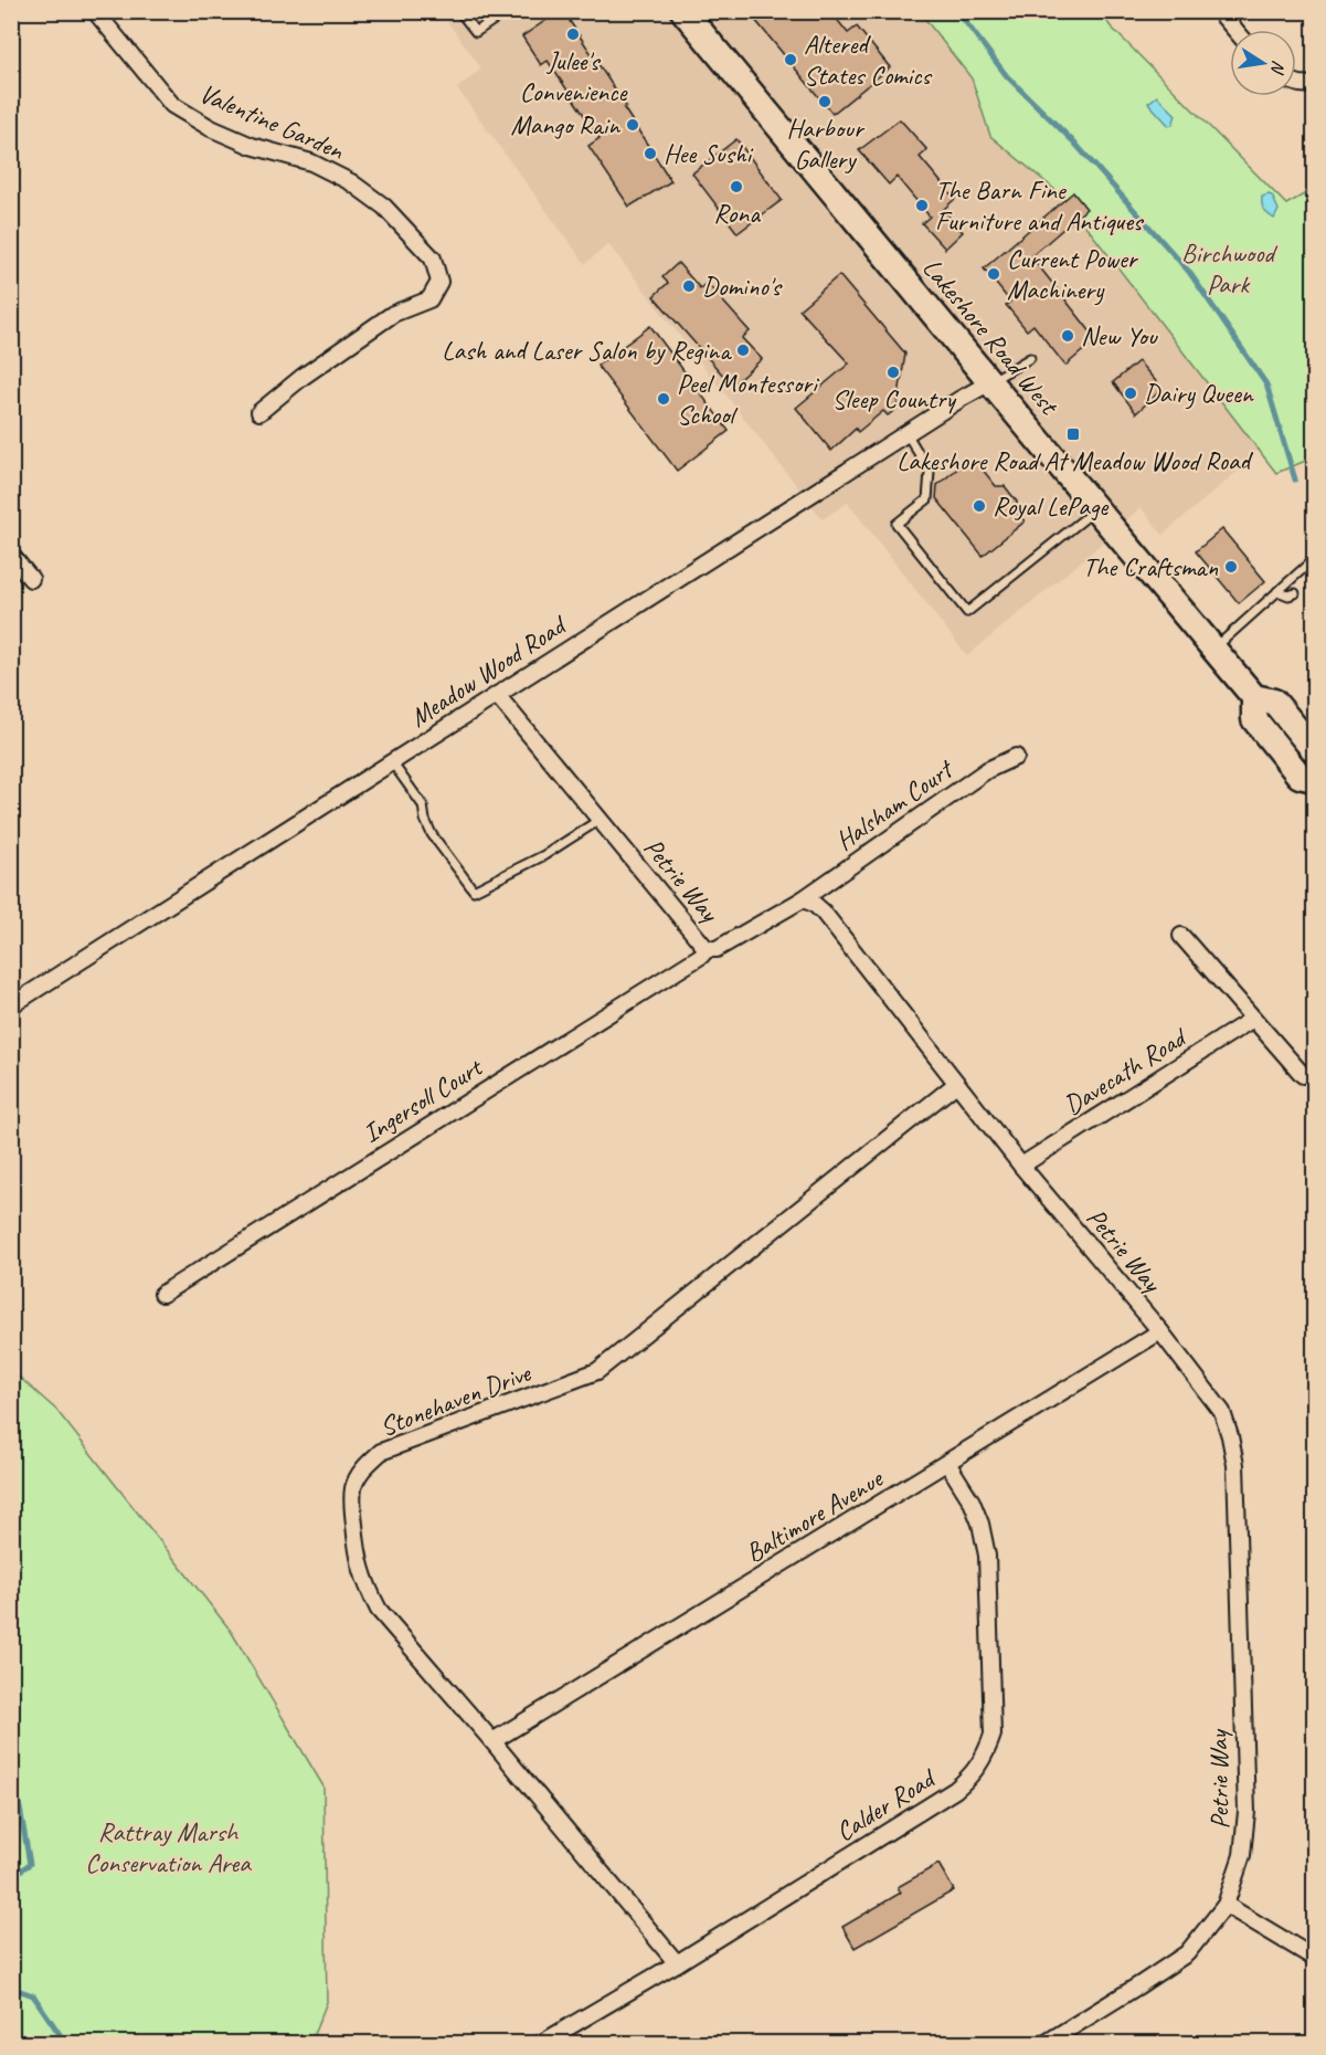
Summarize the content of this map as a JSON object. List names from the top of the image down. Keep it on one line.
{"streets":{"main road":["Lakeshore Road West"],"street":["Valentine Garden","Meadow Wood Road","Halsham Court","Petrie Way","Davecath Road","Ingersoll Court","Stonehaven Drive","Baltimore Avenue","Calder Road"]},"crossings":[["Lakeshore Road West","Meadow Wood Road"],["Meadow Wood Road","Petrie Way"],["Halsham Court","Petrie Way"],["Petrie Way","Davecath Road"],["Petrie Way","Ingersoll Court"],["Petrie Way","Stonehaven Drive"],["Petrie Way","Baltimore Avenue"],["Stonehaven Drive","Baltimore Avenue"],["Stonehaven Drive","Calder Road"],["Baltimore Avenue","Calder Road"]],"parks":["Birchwood Park","Rattray Marsh Conservation Area"],"places":{"other":["Julee's Convenience","Altered States Comics","Harbour Gallery","Mango Rain","Hee Sushi","Rona","The Barn Fine Furniture and Antiques","Current Power Machinery","Domino's","New You","Lash and Laser Salon by Regina","Sleep Country","Dairy Queen","Peel Montessori School","Royal LePage","The Craftsman"],"transit":["Lakeshore Road At Meadow Wood Road"]},"north":"right"}
